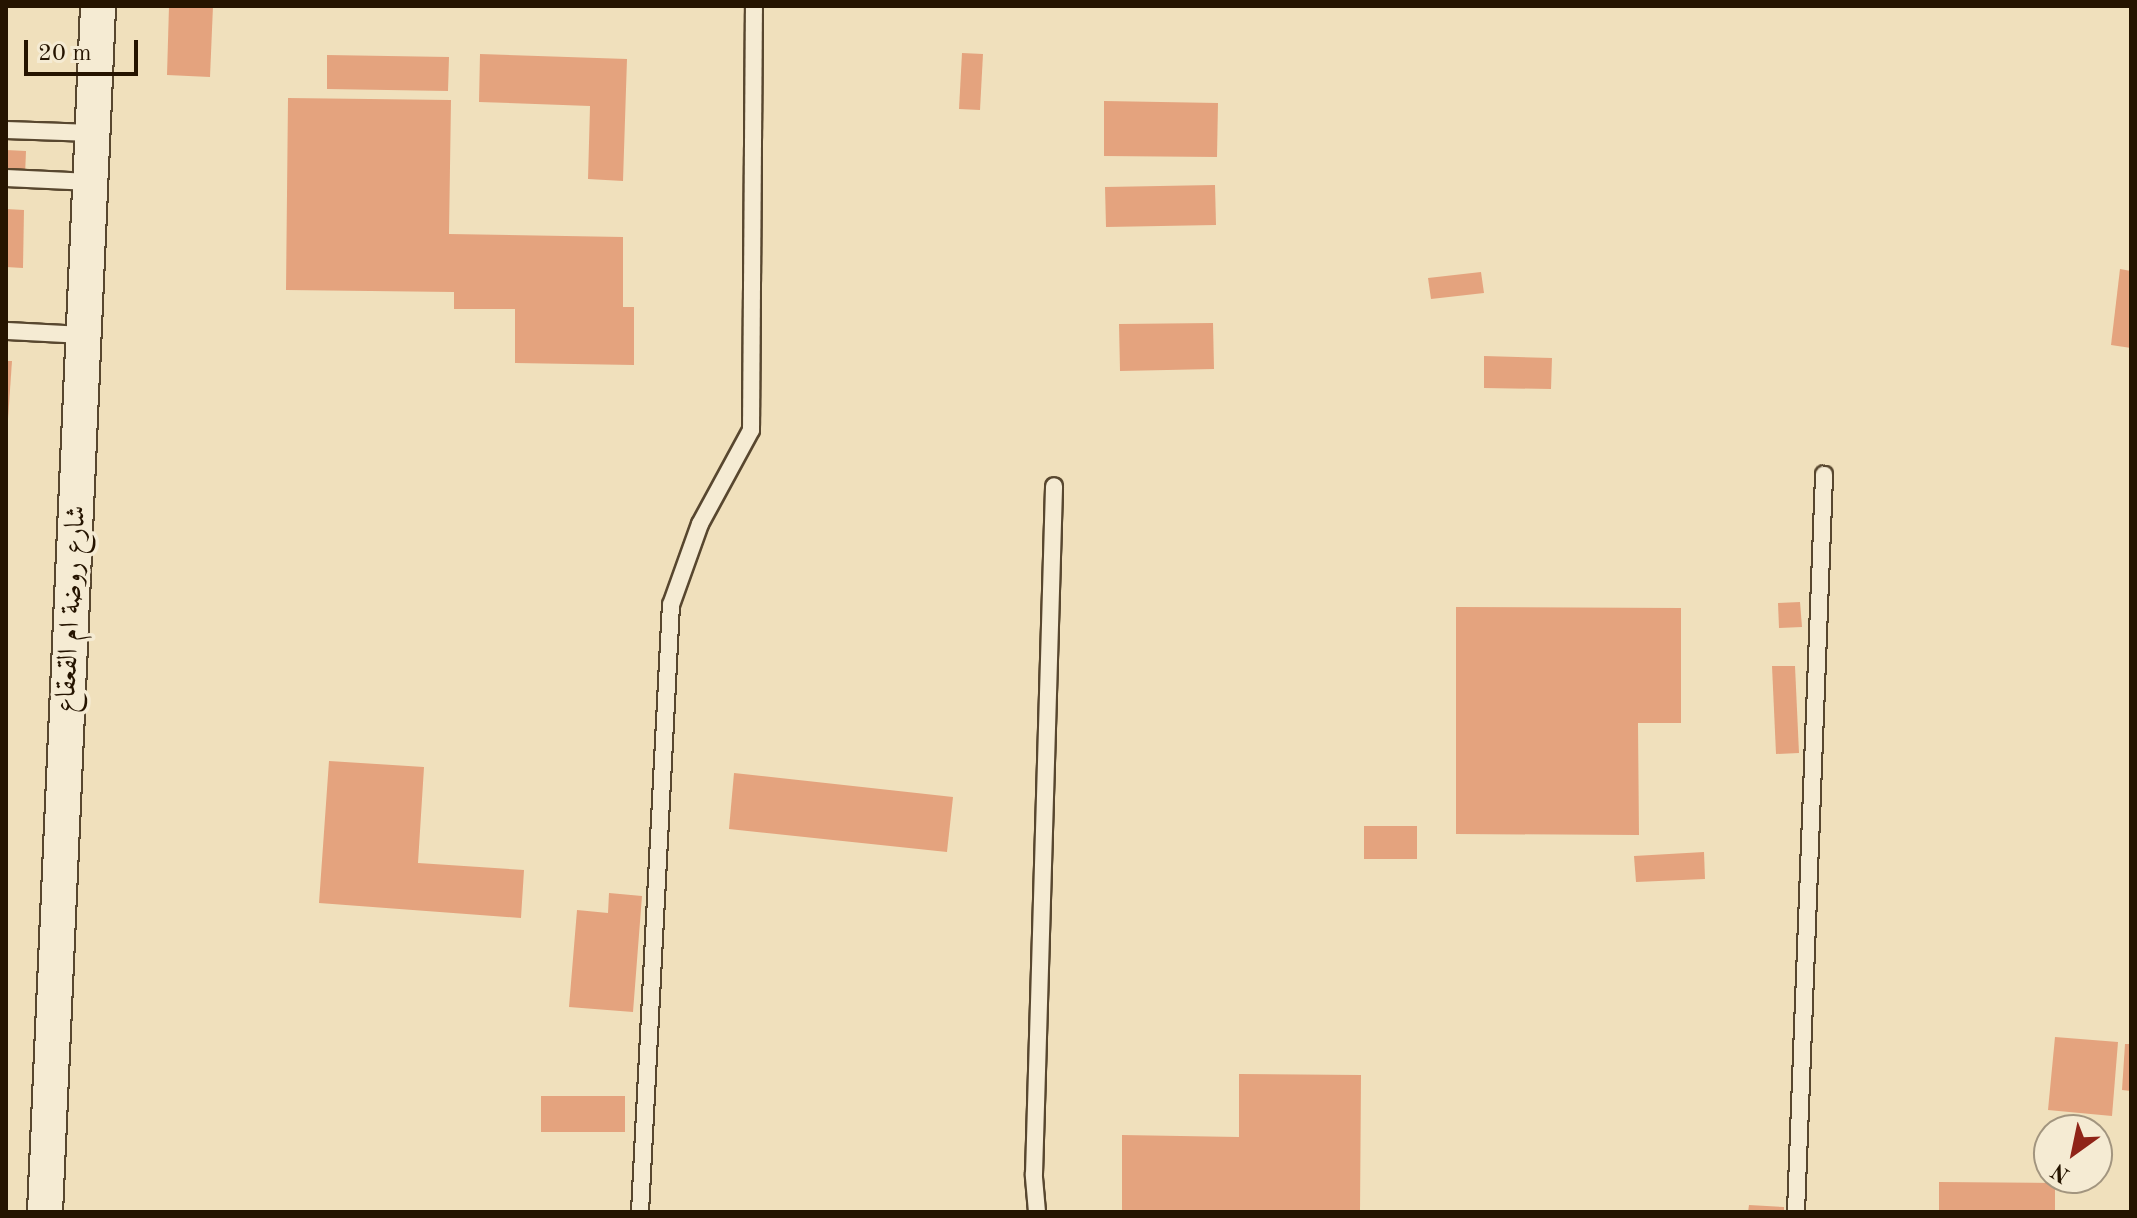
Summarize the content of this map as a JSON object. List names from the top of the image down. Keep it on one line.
{"streets":{"street":["شارع روضة ام القعقاع"]},"scale_bar":"20 m","north":"bottom left"}
